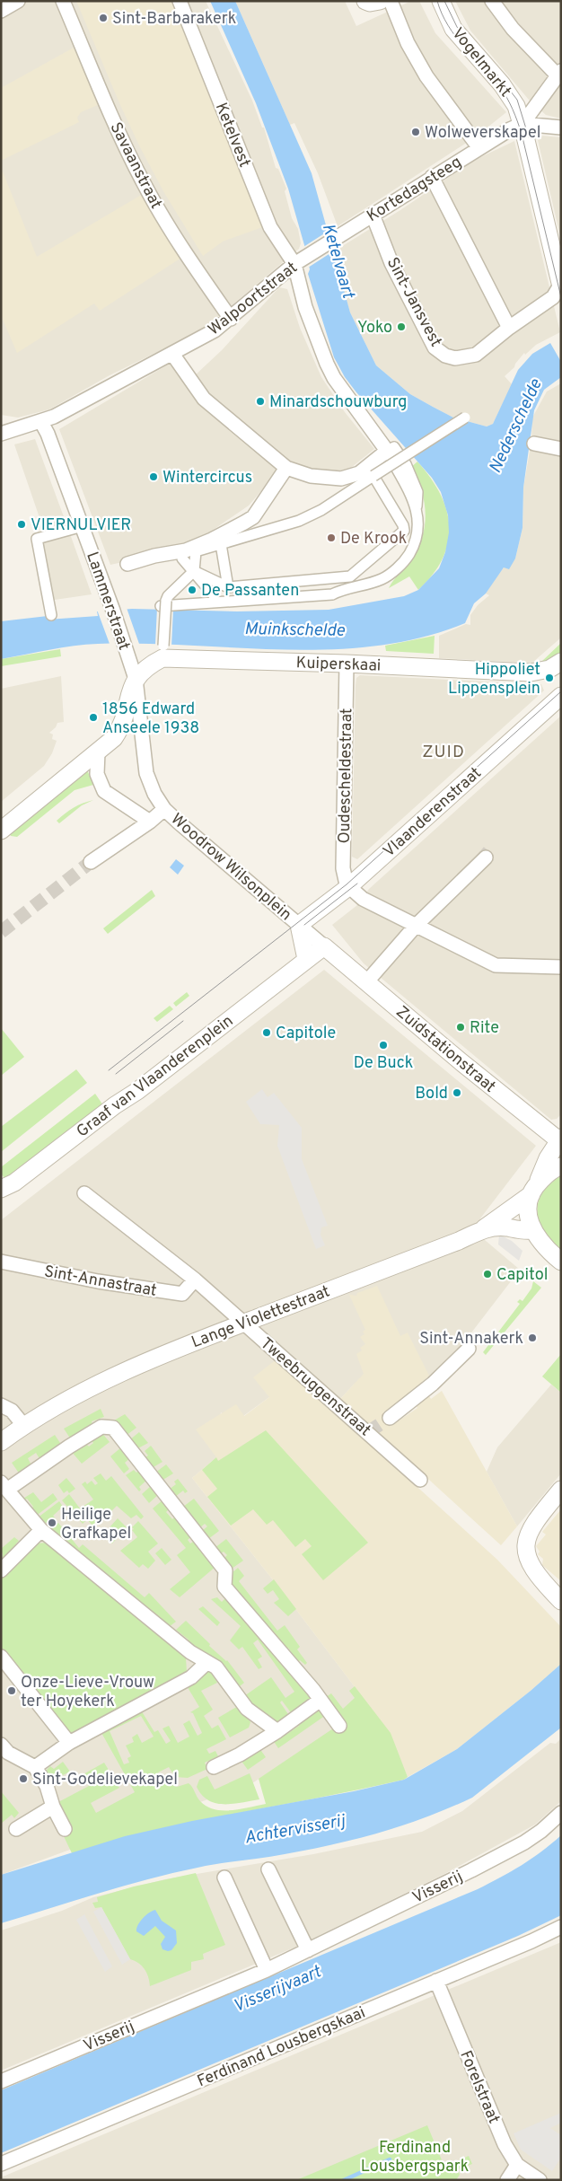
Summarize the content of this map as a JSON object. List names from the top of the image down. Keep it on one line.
{"streets":{"street":["Vogelmarkt","Ketelvest","Savaanstraat","Kortedagsteeg","Walpoortstraat","Sint-Jansvest","Lammerstraat","Kuiperskaai","Oudescheldestraat","Vlaanderenstraat","Woodrow Wilsonplein","Zuidstationstraat","Graaf van Vlaanderenplein","Sint-Annastraat","Lange Violettestraat","Tweebruggenstraat","Visserij","Ferdinand Lousbergskaai","Forelstraat"]},"crossings":[["Vogelmarkt","Kortedagsteeg"],["Vogelmarkt","Sint-Jansvest"],["Ketelvest","Walpoortstraat"],["Savaanstraat","Walpoortstraat"],["Kortedagsteeg","Walpoortstraat"],["Kortedagsteeg","Sint-Jansvest"],["Walpoortstraat","Lammerstraat"],["Lammerstraat","Woodrow Wilsonplein"],["Kuiperskaai","Oudescheldestraat"],["Oudescheldestraat","Vlaanderenstraat"],["Vlaanderenstraat","Woodrow Wilsonplein"],["Vlaanderenstraat","Zuidstationstraat"],["Woodrow Wilsonplein","Zuidstationstraat"],["Zuidstationstraat","Graaf van Vlaanderenplein"],["Zuidstationstraat","Lange Violettestraat"],["Sint-Annastraat","Tweebruggenstraat"],["Lange Violettestraat","Tweebruggenstraat"],["Ferdinand Lousbergskaai","Forelstraat"]],"districts":["ZUID"],"water":["Ketelvaart","Nederschelde","Muinkschelde","Achtervisserij","Visserijvaart"],"parks":["Ferdinand Lousbergspark"],"places":["Sint-Barbarakerk","Wolweverskapel","Yoko","Minardschouwburg","Wintercircus","VIERNULVIER","De Krook","De Passanten","Hippoliet Lippensplein","1856 Edward Anseele 1938","Rite","Capitole","De Buck","Bold","Capitol","Sint-Annakerk","Heilige Grafkapel","Onze-Lieve-Vrouw ter Hoyekerk","Sint-Godelievekapel"]}
